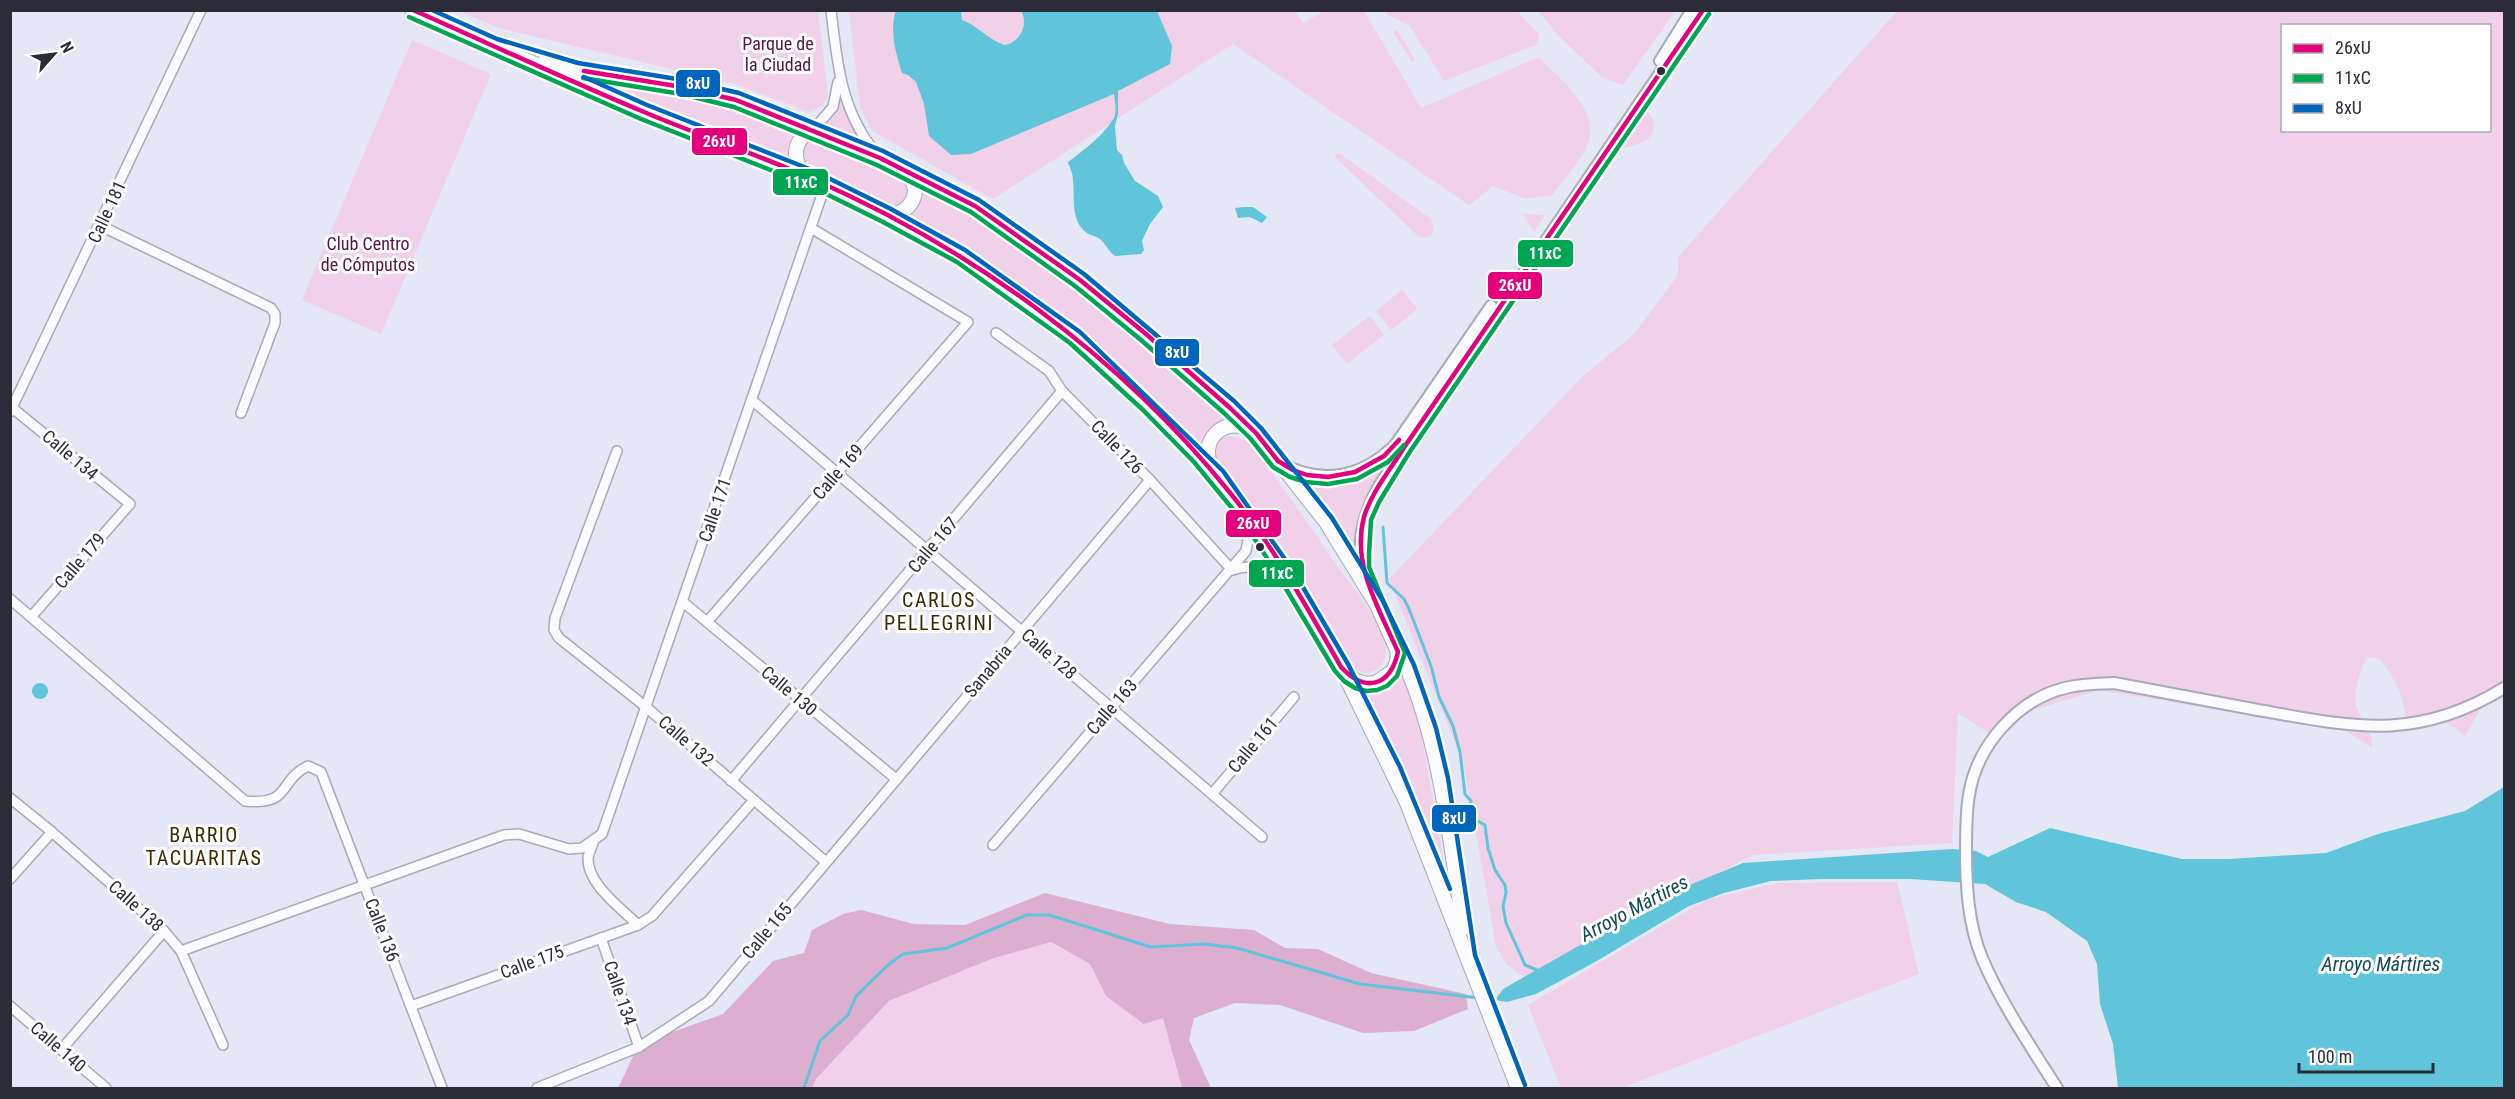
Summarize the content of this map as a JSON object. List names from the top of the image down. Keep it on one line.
{"streets":{"street":["Calle 181","Calle 126","Calle 134","Calle 169","Calle 171","Calle 167","Calle 179","Calle 128","Sanabria","Calle 130","Calle 163","Calle 132","Calle 161","Calle 138","Calle 136","Calle 165","Calle 175","Calle 140"]},"crossings":[["Calle 181","Calle 134"],["Calle 126","Calle 167"],["Calle 126","Sanabria"],["Calle 126","Calle 163"],["Calle 134","Calle 179"],["Calle 134","Calle 165"],["Calle 134","Calle 175"],["Calle 169","Calle 171"],["Calle 169","Calle 128"],["Calle 169","Calle 130"],["Calle 171","Calle 128"],["Calle 171","Calle 130"],["Calle 171","Calle 132"],["Calle 167","Calle 128"],["Calle 167","Calle 130"],["Calle 167","Calle 132"],["Calle 179","Calle 136"],["Calle 128","Sanabria"],["Calle 128","Calle 163"],["Calle 128","Calle 161"],["Sanabria","Calle 130"],["Sanabria","Calle 132"],["Sanabria","Calle 165"],["Calle 132","Calle 165"],["Calle 132","Calle 175"],["Calle 136","Calle 175"]],"districts":["CARLOS PELLEGRINI","BARRIO TACUARITAS"],"water":["Arroyo Mártires"],"parks":["Parque de la Ciudad","Club Centro de Cómputos"],"lines":["transit line 26xU","transit line 8xU","transit line 11xC"],"legend":["26xU","11xC","8xU"],"scale_bar":"100 m","north":"top right"}
